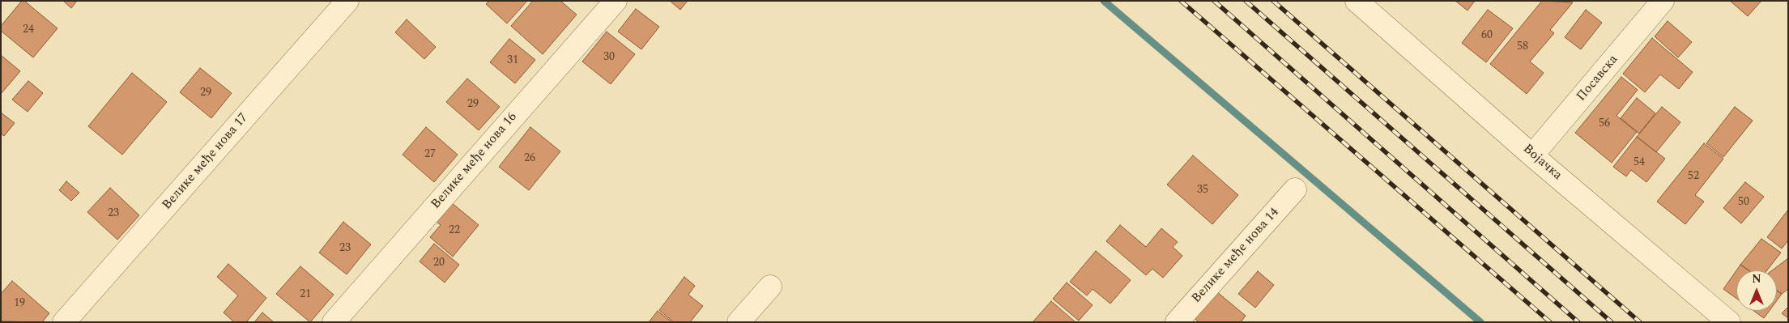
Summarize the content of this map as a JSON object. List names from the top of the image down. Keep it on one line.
{"streets":{"street":["Посавска","Велике међе нова 16","Велике међе нова 17","Војачка","Велике међе нова 14"]},"crossings":[["Посавска","Војачка"]],"house_numbers":["24","60","58","30","31","29","29","56","27","26","54","52","35","50","23","22","23","20","21","19"],"north":"top"}
